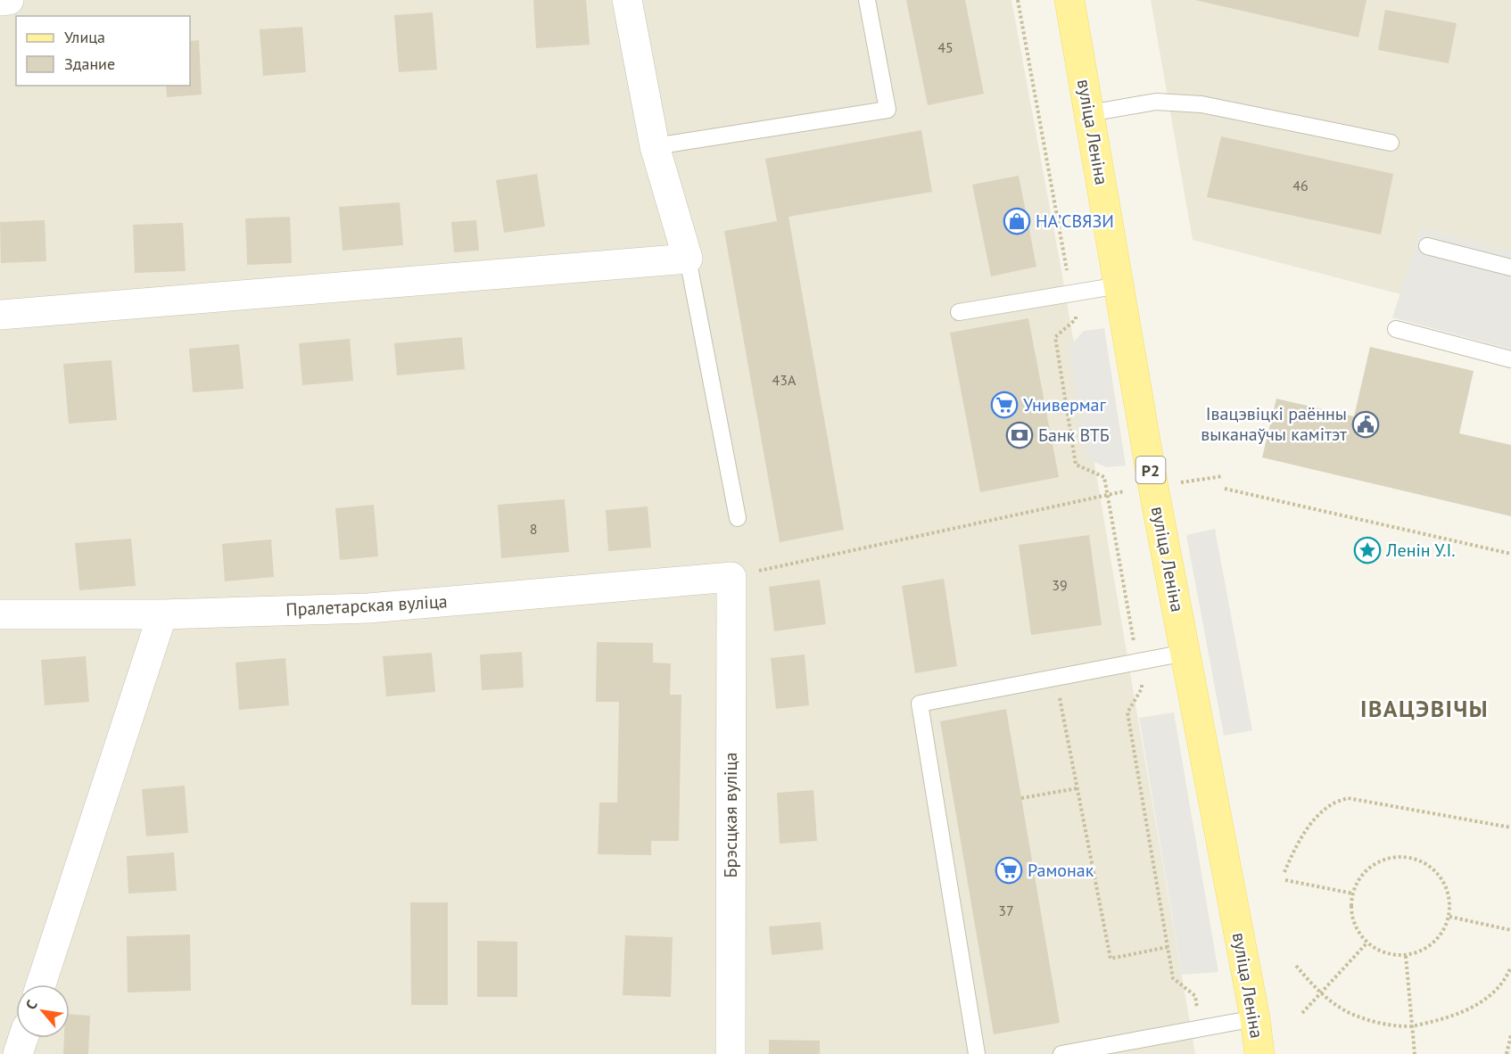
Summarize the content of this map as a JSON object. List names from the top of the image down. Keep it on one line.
{"streets":{"main road":["вуліца Леніна","Р2"],"street":["Пралетарская вуліца","Брэсцкая вуліца"]},"crossings":[["Пралетарская вуліца","Брэсцкая вуліца"]],"districts":["ІВАЦЭВІЧЫ"],"places":{"shop":["НАʼСВЯЗИ"],"supermarket":["Универмаг","Рамонак"],"public building":["Івацэвіцкі раённы выканаўчы камітэт"],"bank":["Банк ВТБ"],"place":["Ленін У.І."]},"house_numbers":["45","46","43А","8","39","37"],"legend":["Улица","Здание"],"north":"top left"}
